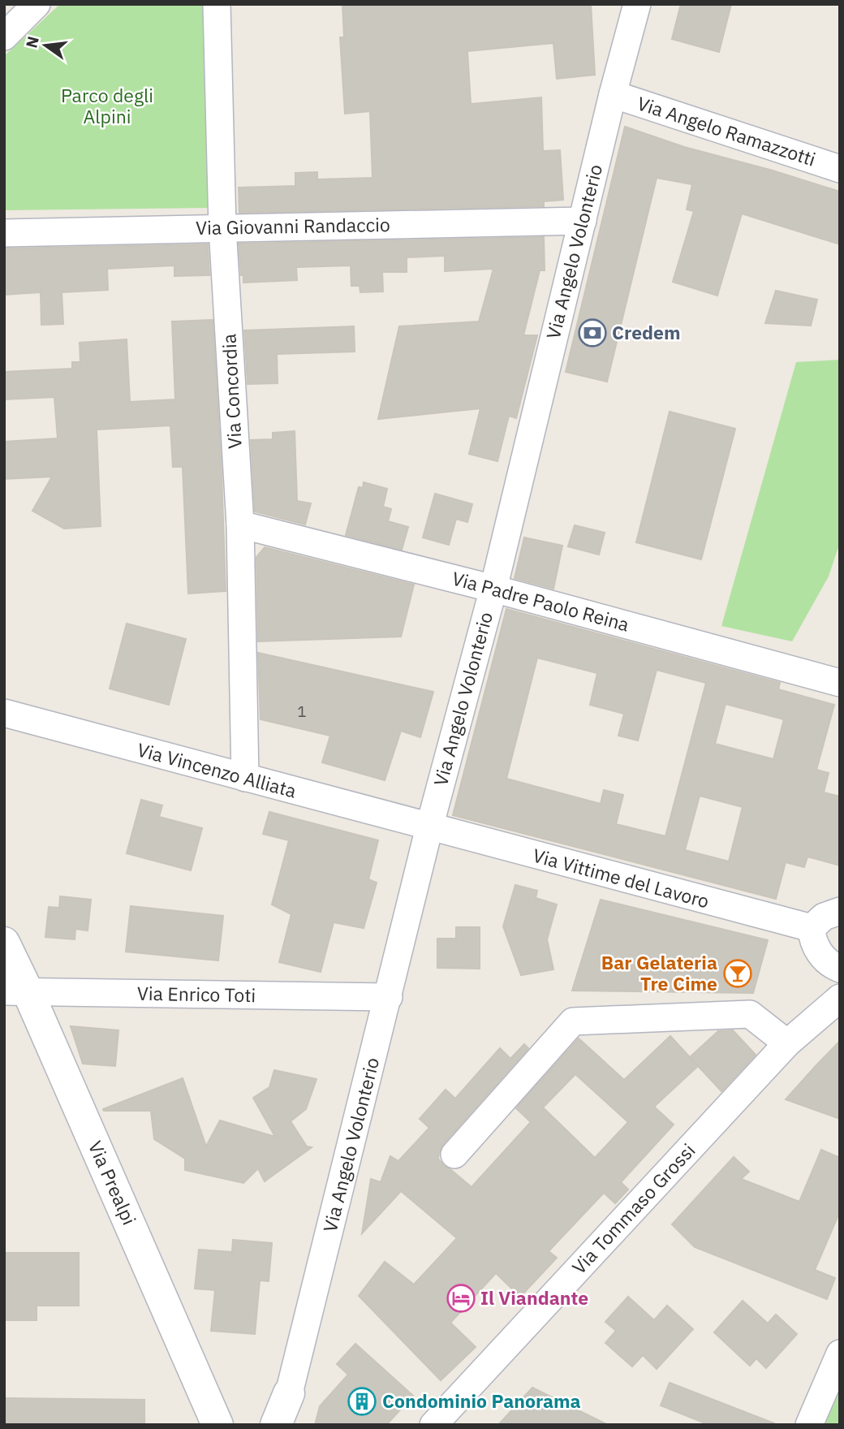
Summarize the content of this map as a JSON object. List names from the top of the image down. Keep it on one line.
{"streets":{"street":["Via Angelo Ramazzotti","Via Giovanni Randaccio","Via Angelo Volonterio","Via Concordia","Via Padre Paolo Reina","Via Vincenzo Alliata","Via Vittime del Lavoro","Via Enrico Toti","Via Prealpi","Via Tommaso Grossi"]},"crossings":[["Via Angelo Ramazzotti","Via Angelo Volonterio"],["Via Giovanni Randaccio","Via Angelo Volonterio"],["Via Giovanni Randaccio","Via Concordia"],["Via Angelo Volonterio","Via Padre Paolo Reina"],["Via Angelo Volonterio","Via Vincenzo Alliata"],["Via Angelo Volonterio","Via Vittime del Lavoro"],["Via Angelo Volonterio","Via Enrico Toti"],["Via Concordia","Via Padre Paolo Reina"],["Via Concordia","Via Vincenzo Alliata"],["Via Vincenzo Alliata","Via Vittime del Lavoro"],["Via Enrico Toti","Via Prealpi"]],"parks":["Parco degli Alpini"],"places":{"bank":["Credem"],"bar":["Bar Gelateria Tre Cime"],"hotel":["Il Viandante"],"building":["Condominio Panorama"]},"house_numbers":["1"],"north":"left"}
